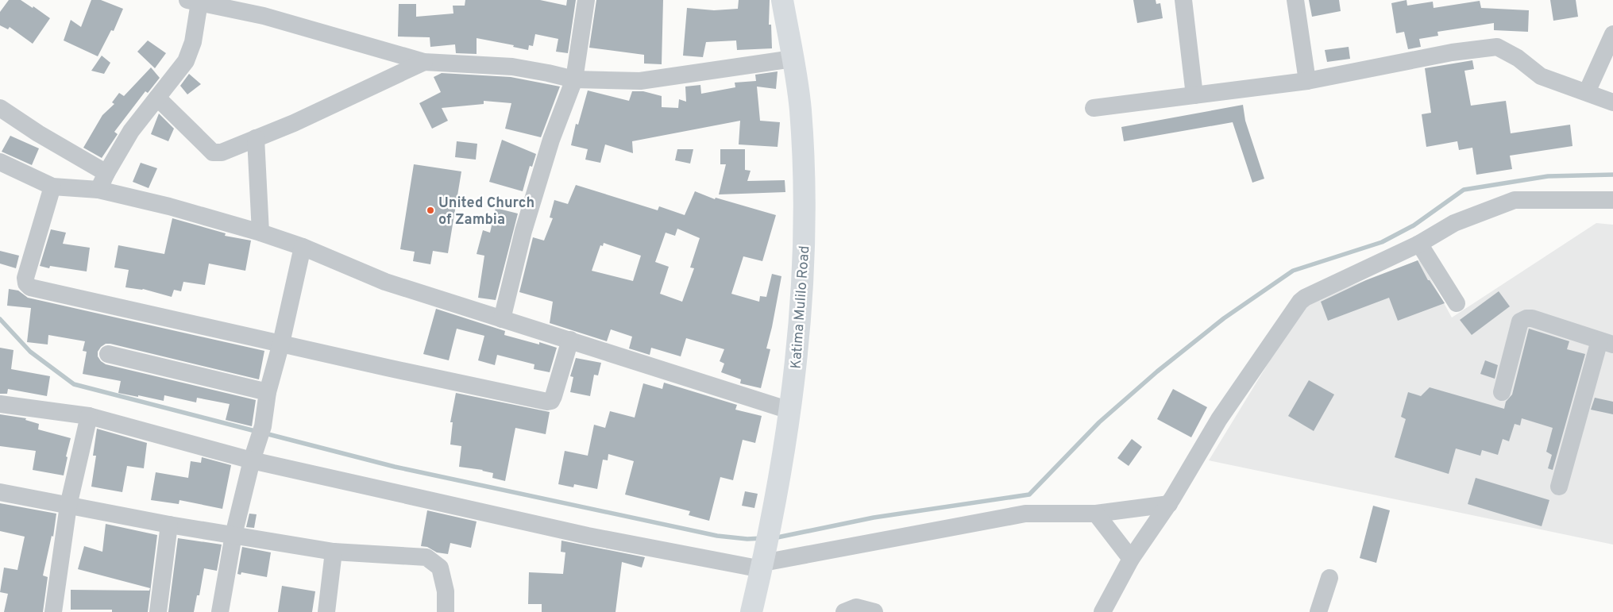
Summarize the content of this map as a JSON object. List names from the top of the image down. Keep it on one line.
{"streets":{"main road":["Katima Mulilo Road"]},"places":["United Church of Zambia"]}
